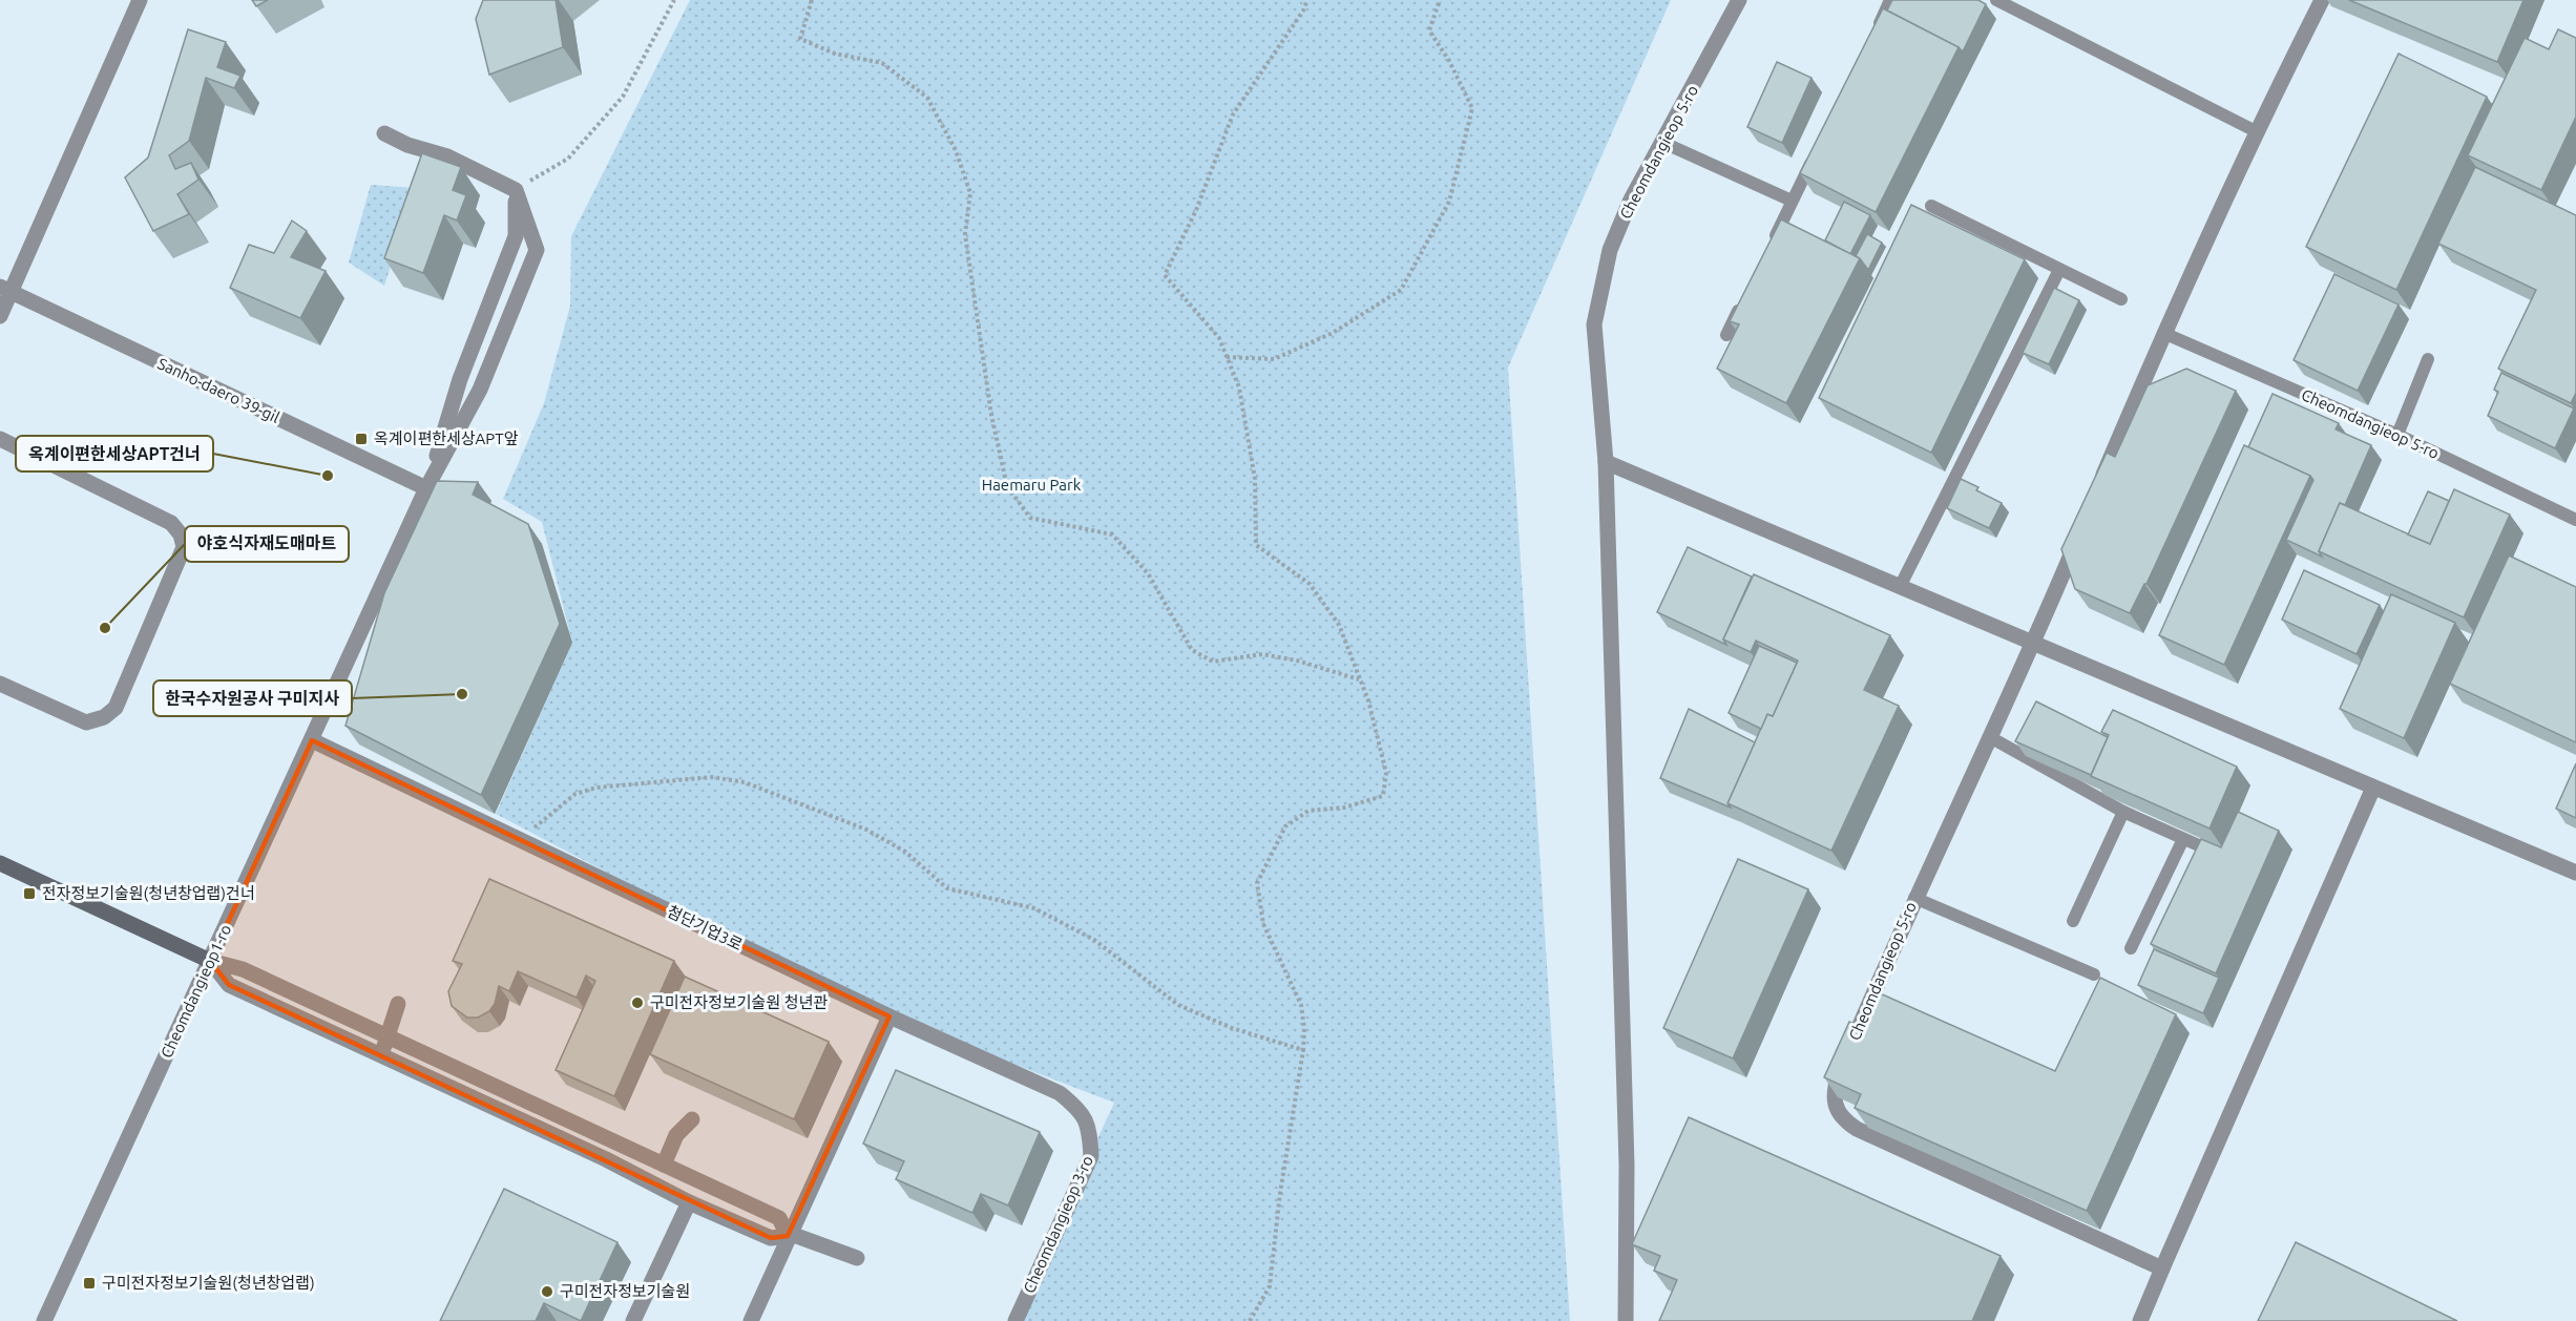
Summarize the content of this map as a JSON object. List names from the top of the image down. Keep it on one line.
{"streets":{"street":["Cheomdangieop 5-ro","Sanho-daero 39-gil","첨단기업3로","Cheomdangieop1-ro","Cheomdangieop 3-ro"]},"crossings":[["Sanho-daero 39-gil","Cheomdangieop1-ro"],["첨단기업3로","Cheomdangieop1-ro"],["첨단기업3로","Cheomdangieop 3-ro"]],"parks":["Haemaru Park"],"places":{"transit":["옥계이편한세상APT앞","전자정보기술원(청년창업랩)건너","구미전자정보기술원(청년창업랩)"],"other":["옥계이편한세상APT건너","야호식자재도매마트","한국수자원공사 구미지사","구미전자정보기술원 청년관","구미전자정보기술원"]}}
